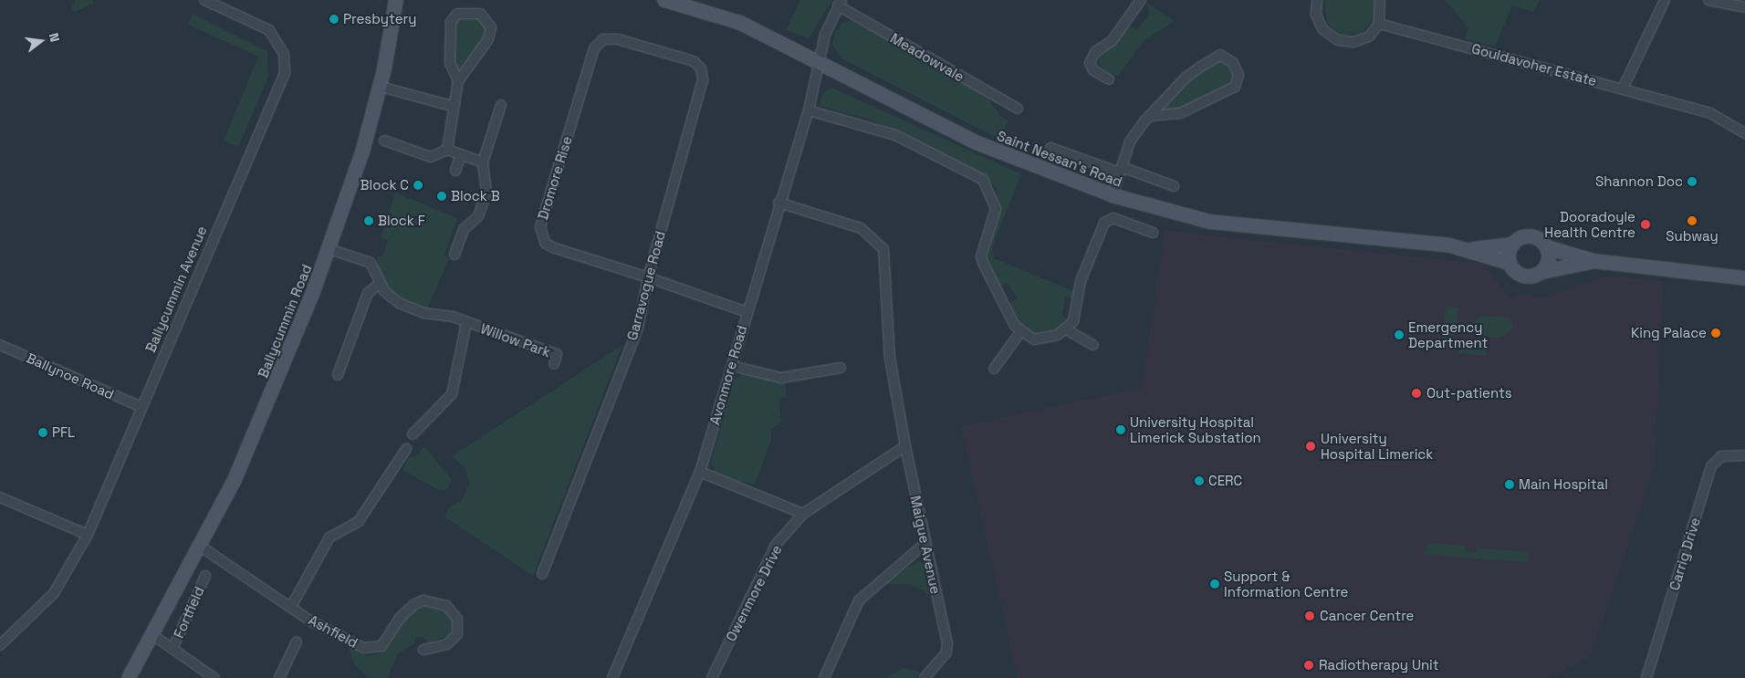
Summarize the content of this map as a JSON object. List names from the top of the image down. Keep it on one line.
{"streets":{"main road":["Saint Nessan's Road","Ballycummin Road"],"street":["Meadowvale","Gouldavoher Estate","Dromore Rise","Garravogue Road","Ballycummin Avenue","Willow Park","Avonmore Road","Ballynoe Road","Maigue Avenue","Carrig Drive","Owenmore Drive","Fortfield","Ashfield"]},"crossings":[["Meadowvale","Saint Nessan's Road"],["Meadowvale","Avonmore Road"],["Saint Nessan's Road","Avonmore Road"],["Dromore Rise","Garravogue Road"],["Dromore Rise","Avonmore Road"],["Ballycummin Avenue","Ballynoe Road"],["Ballycummin Road","Willow Park"],["Ballycummin Road","Ashfield"],["Avonmore Road","Maigue Avenue"],["Maigue Avenue","Owenmore Drive"]],"places":["Presbytery","Shannon Doc","Block C","Block B","Block F","Subway","Dooradoyle Health Centre","King Palace","Emergency Department","Out-patients","University Hospital Limerick Substation","PFL","University Hospital Limerick","CERC","Main Hospital","Support & Information Centre","Cancer Centre","Radiotherapy Unit"],"north":"right"}
